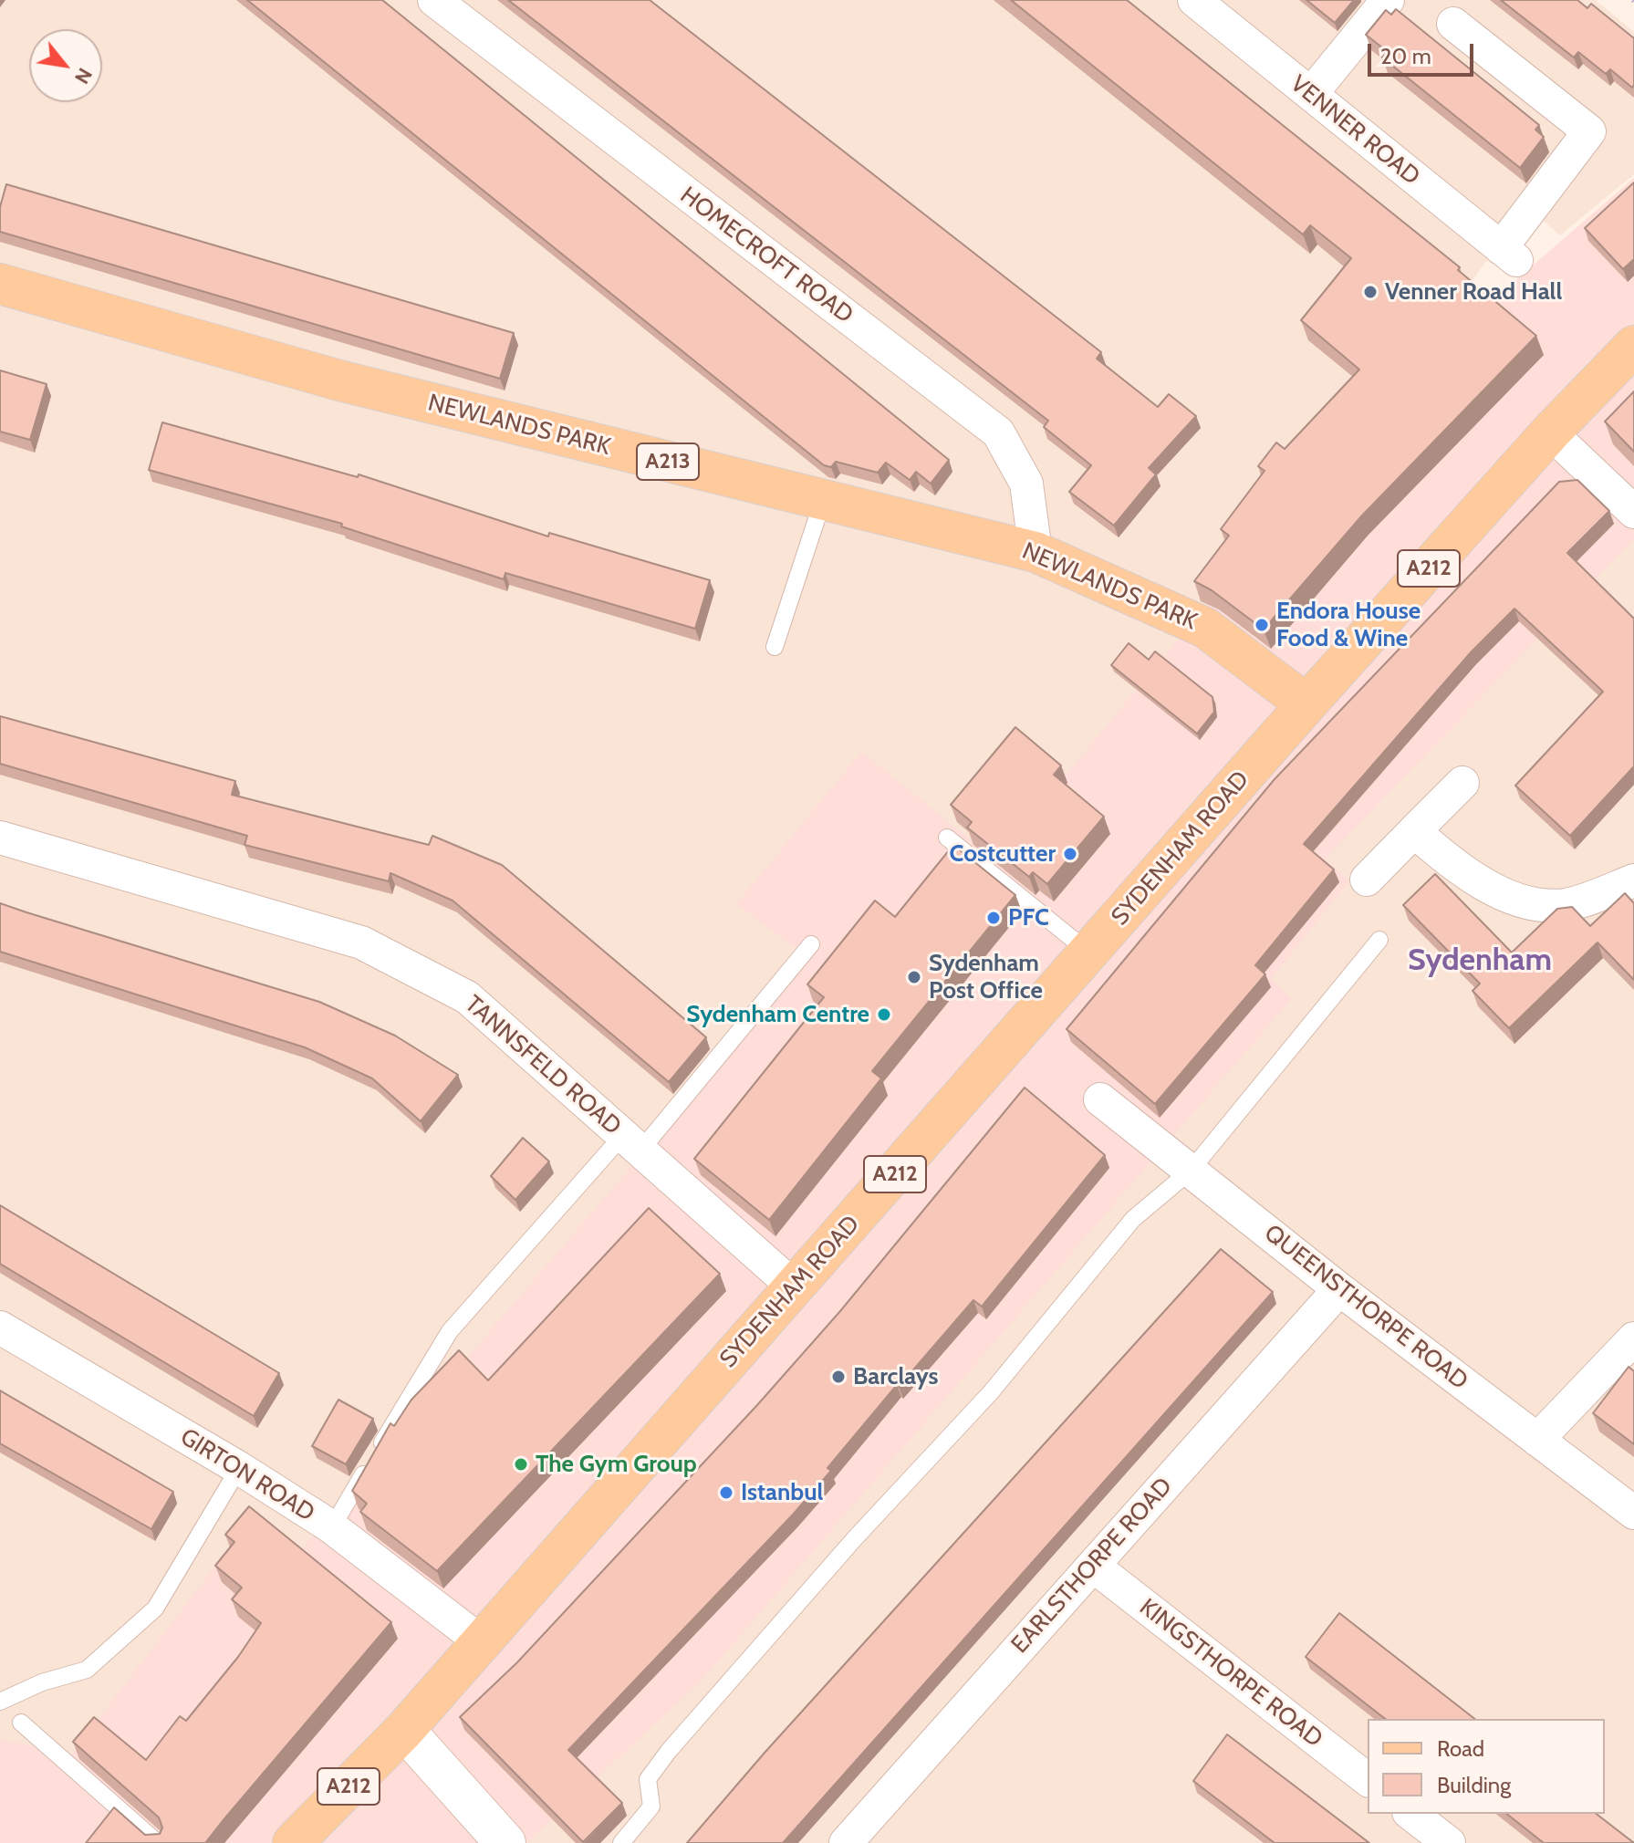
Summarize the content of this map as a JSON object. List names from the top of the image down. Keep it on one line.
{"streets":{"main road":["NEWLANDS PARK","A213","A212","SYDENHAM ROAD"],"street":["VENNER ROAD","HOMECROFT ROAD","TANNSFELD ROAD","QUEENSTHORPE ROAD","GIRTON ROAD","EARLSTHORPE ROAD","KINGSTHORPE ROAD"]},"crossings":[["HOMECROFT ROAD","NEWLANDS PARK"],["NEWLANDS PARK","SYDENHAM ROAD"],["SYDENHAM ROAD","TANNSFELD ROAD"],["SYDENHAM ROAD","GIRTON ROAD"],["QUEENSTHORPE ROAD","EARLSTHORPE ROAD"],["EARLSTHORPE ROAD","KINGSTHORPE ROAD"]],"districts":["Sydenham"],"places":["Venner Road Hall","Endora House Food & Wine","Costcutter","PFC","Sydenham Post Office","Sydenham Centre","Barclays","The Gym Group","Istanbul"],"legend":["Road","Building"],"scale_bar":"20 m","north":"bottom right"}
